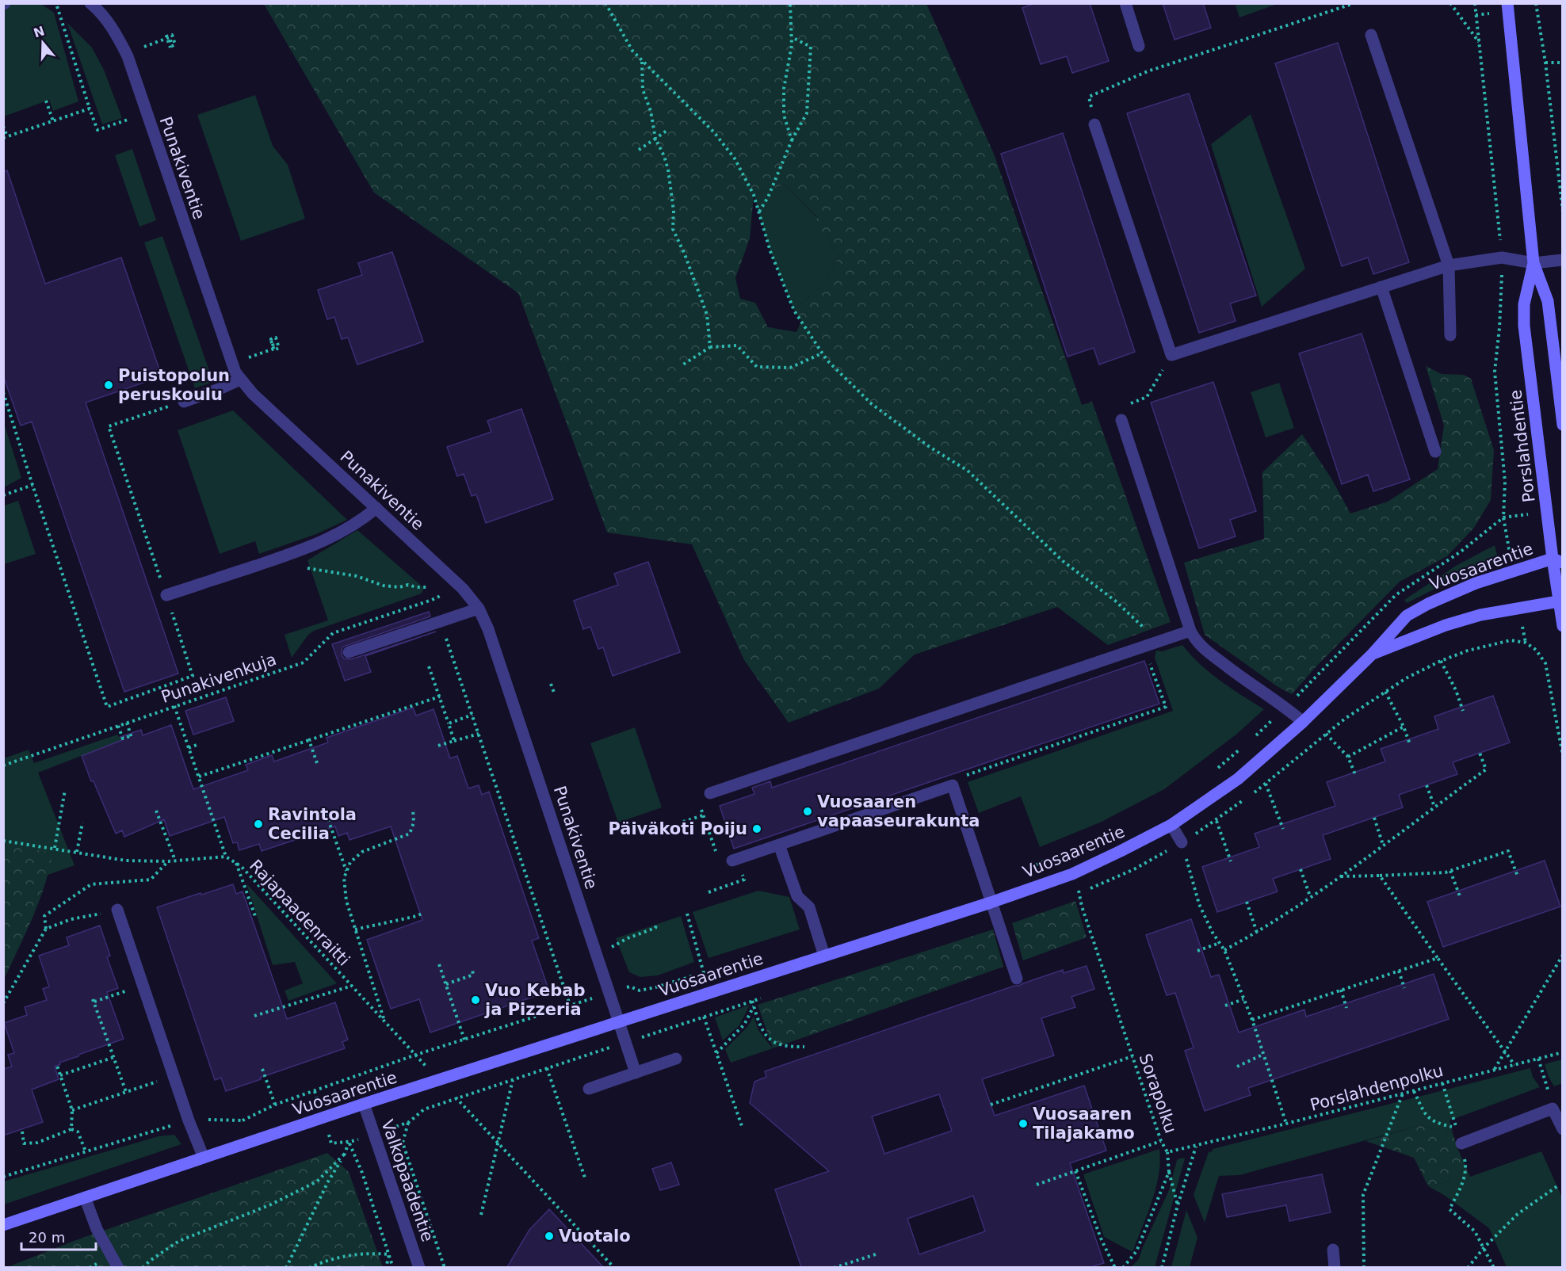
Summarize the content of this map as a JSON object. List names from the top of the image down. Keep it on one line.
{"streets":{"street":["Punakiventie","Porslahdentie","Vuosaarentie","Valkopaadentie"],"path":["Punakivenkuja","Rajapaadenraitti","Porslahdenpolku","Sorapolku"]},"crossings":[["Punakiventie","Vuosaarentie"],["Porslahdentie","Vuosaarentie"],["Vuosaarentie","Valkopaadentie"],["Porslahdenpolku","Sorapolku"]],"places":["Puistopolun peruskoulu","Vuosaaren vapaaseurakunta","Ravintola Cecilia","Päiväkoti Poiju","Vuo Kebab ja Pizzeria","Vuosaaren Tilajakamo","Vuotalo"],"scale_bar":"20 m","north":"top"}
